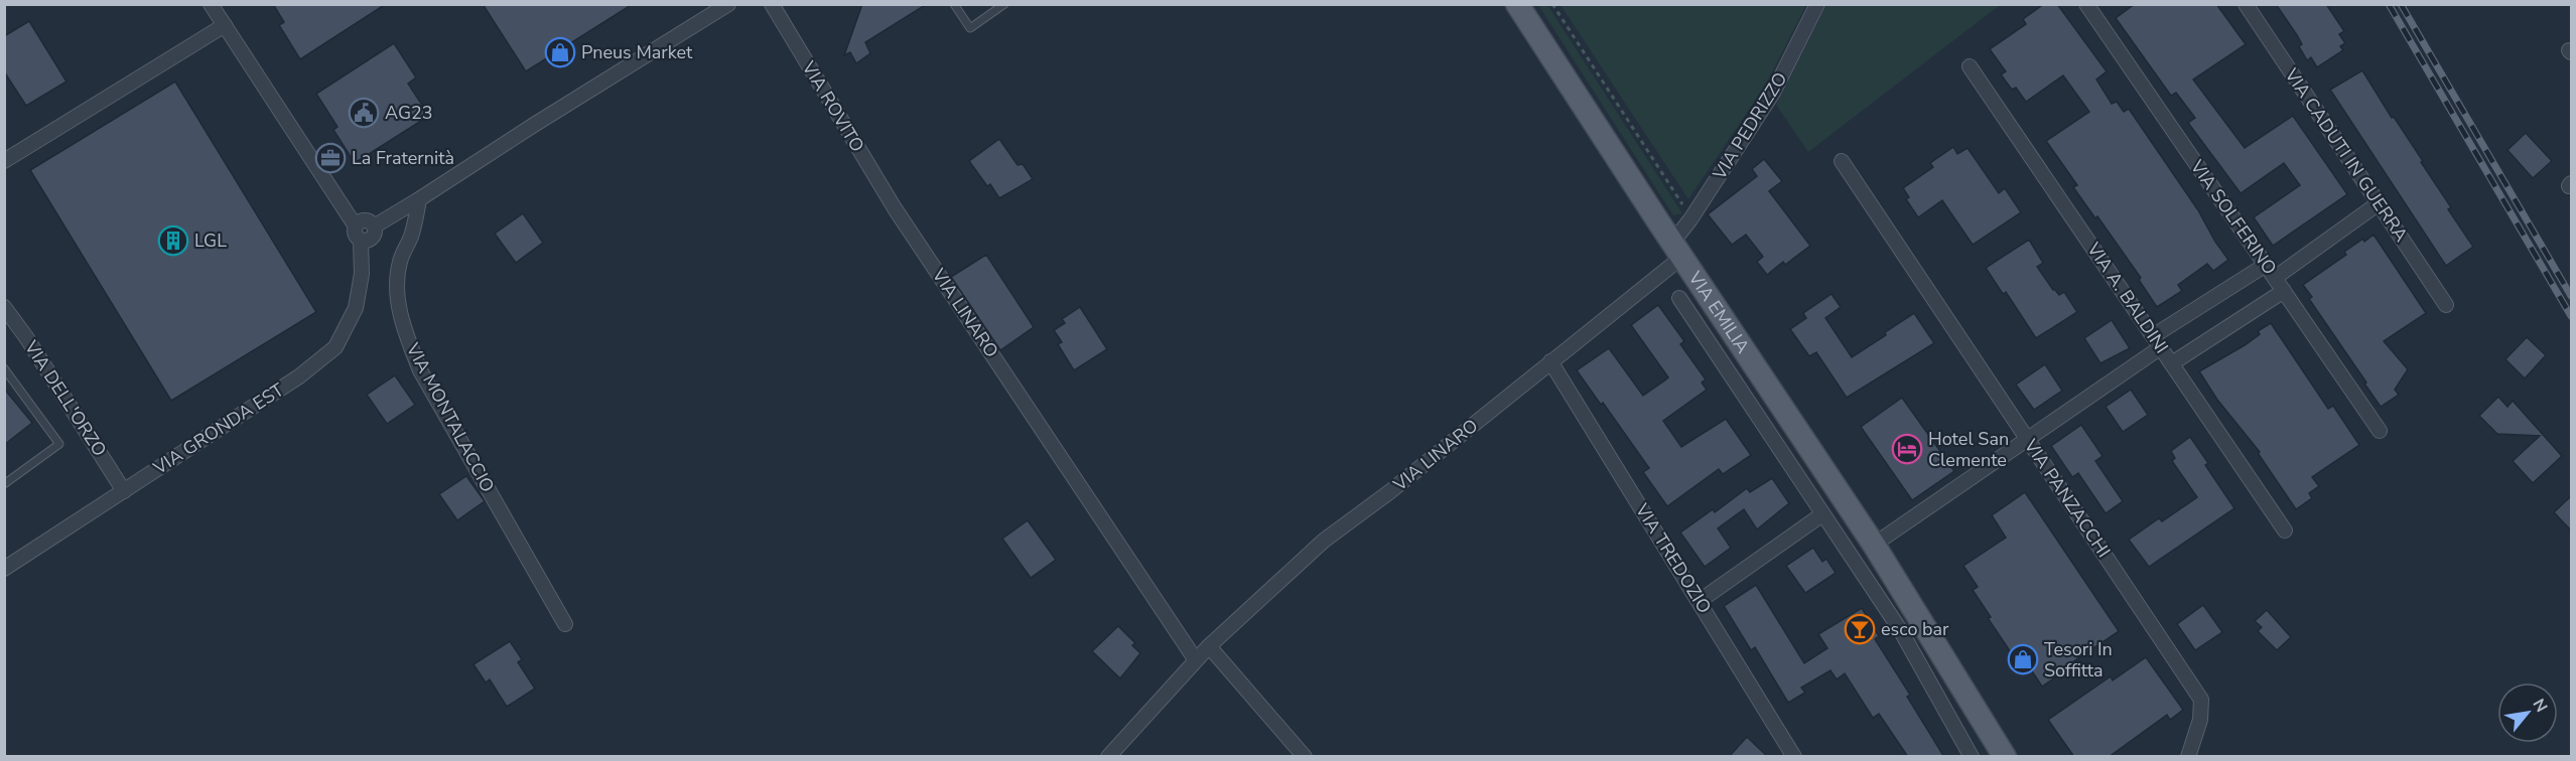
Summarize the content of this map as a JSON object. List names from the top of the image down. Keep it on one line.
{"streets":{"main road":["VIA EMILIA"],"street":["VIA ROVITO","VIA PEDRIZZO","VIA CADUTI IN GUERRA","VIA SOLFERINO","VIA A. BALDINI","VIA LINARO","VIA DELL'ORZO","VIA MONTALACCIO","VIA GRONDA EST","VIA PANZACCHI","VIA TREDOZIO"]},"crossings":[["VIA ROVITO","VIA LINARO"],["VIA PEDRIZZO","VIA EMILIA"],["VIA PEDRIZZO","VIA LINARO"],["VIA EMILIA","VIA LINARO"],["VIA LINARO","VIA TREDOZIO"],["VIA DELL'ORZO","VIA GRONDA EST"]],"places":{"shop":["Pneus Market","Tesori In Soffitta"],"public building":["AG23"],"office":["La Fraternità"],"building":["LGL"],"hotel":["Hotel San Clemente"],"bar":["esco bar"]},"north":"top right"}
